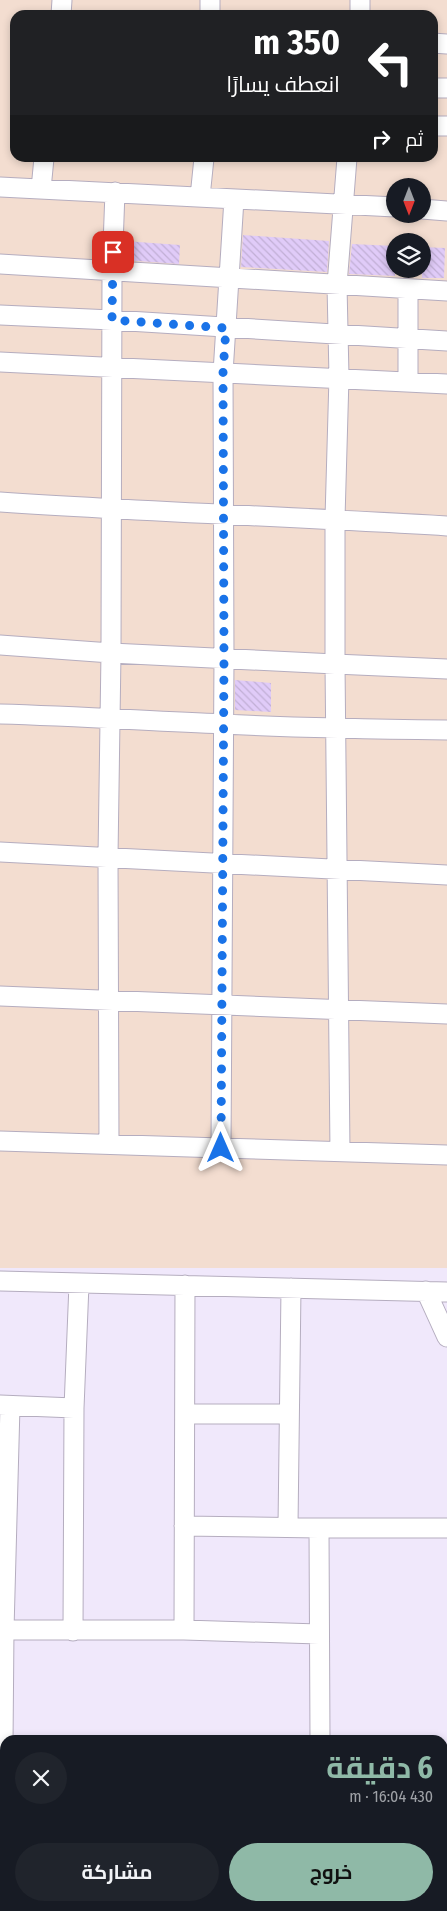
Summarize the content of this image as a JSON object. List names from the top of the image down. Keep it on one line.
{"north":"bottom","page":{"turn":["350 m","انعطف يسارًا"],"then":"ثم","heading":["6 دقيقة","430 m · 16:04"],"buttons":["خروج","مشاركة"]}}
